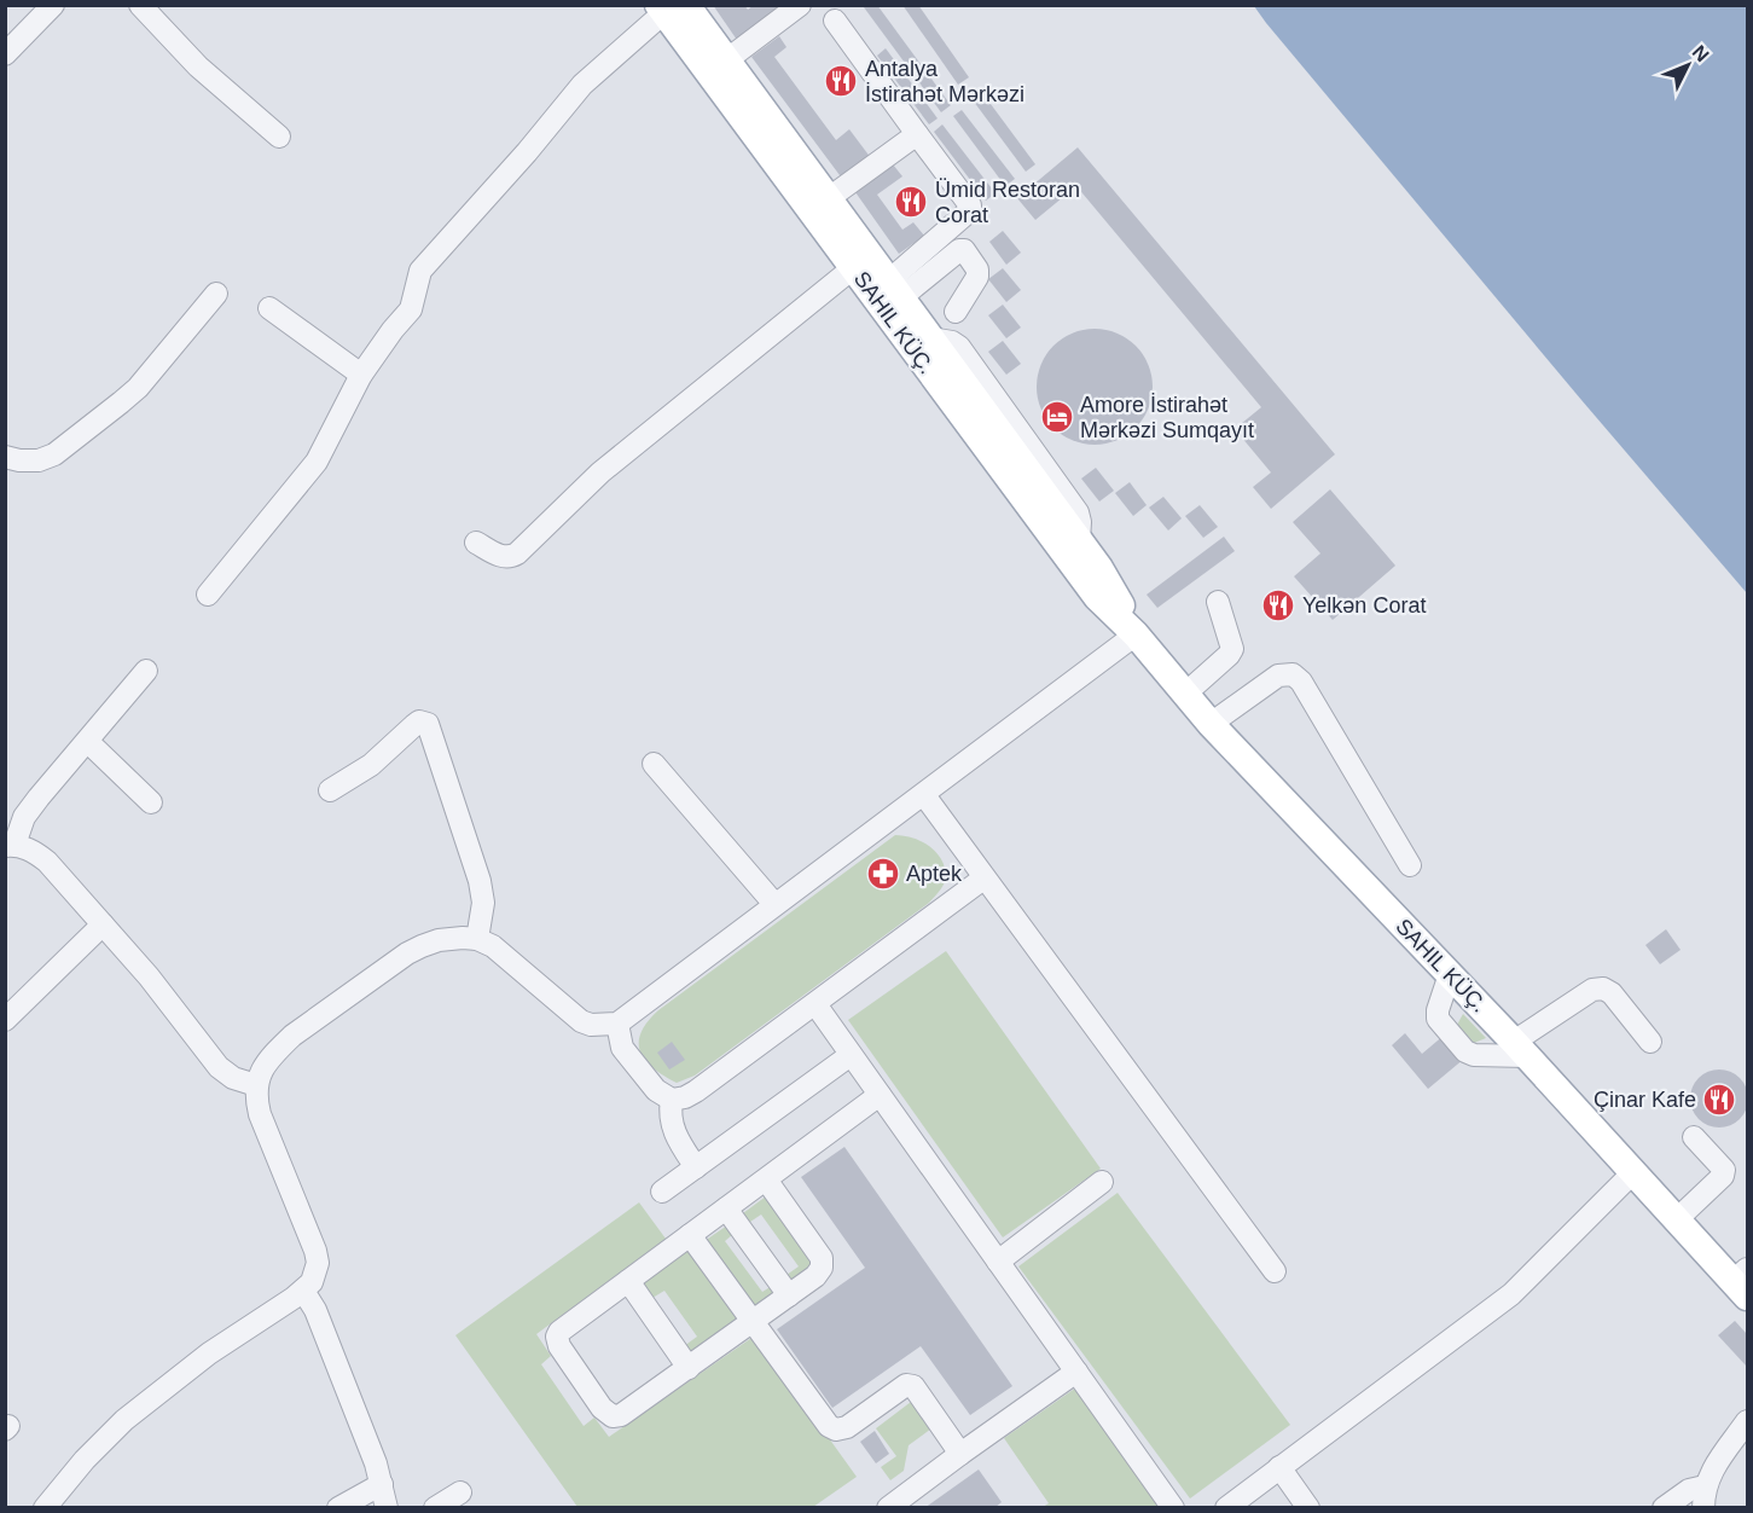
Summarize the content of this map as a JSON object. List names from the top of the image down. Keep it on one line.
{"streets":{"main road":["SAHIL KÜÇ."]},"places":{"restaurant":["Antalya İstirahət Mərkəzi","Ümid Restoran Corat","Yelkən Corat","Çinar Kafe"],"hotel":["Amore İstirahət Mərkəzi Sumqayıt"],"pharmacy":["Aptek"]},"north":"top right"}
